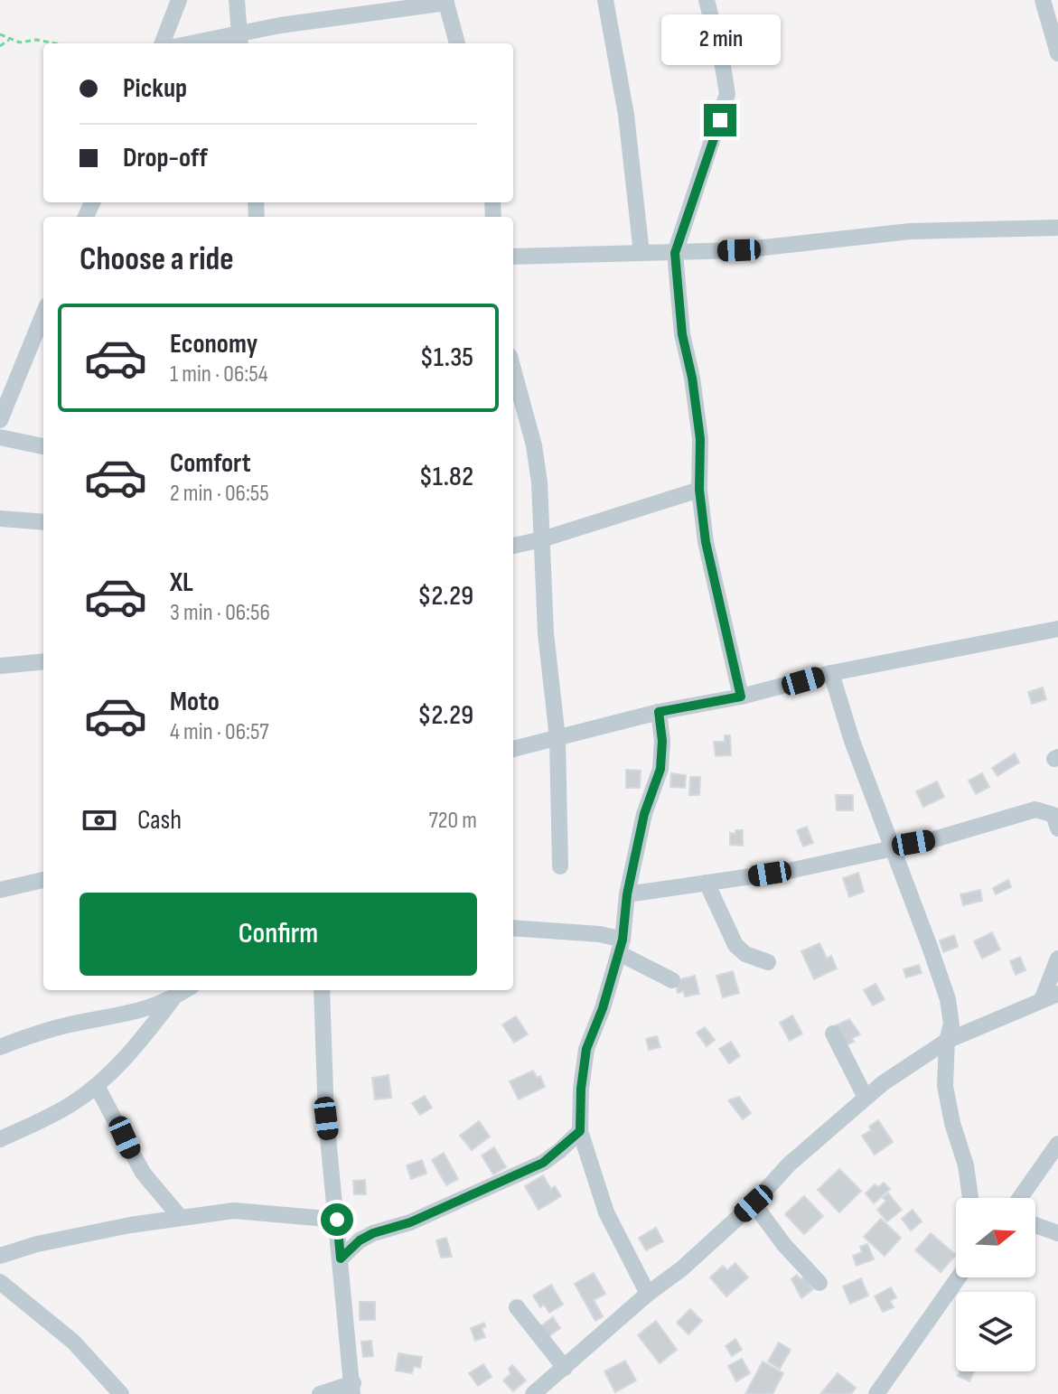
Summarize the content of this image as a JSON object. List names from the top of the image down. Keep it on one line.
{"north":"right","page":{"bubble":"2 min","banner":["Pickup","Drop-off"],"heading":"Choose a ride","list":[{"name":"Economy","note":"1 min · 06:54","value":"$1.35"},{"name":"Comfort","note":"2 min · 06:55","value":"$1.82"},{"name":"XL","note":"3 min · 06:56","value":"$2.29"},{"name":"Moto","note":"4 min · 06:57","value":"$2.29"}],"pay":["Cash","720 m"],"buttons":"Confirm"}}
